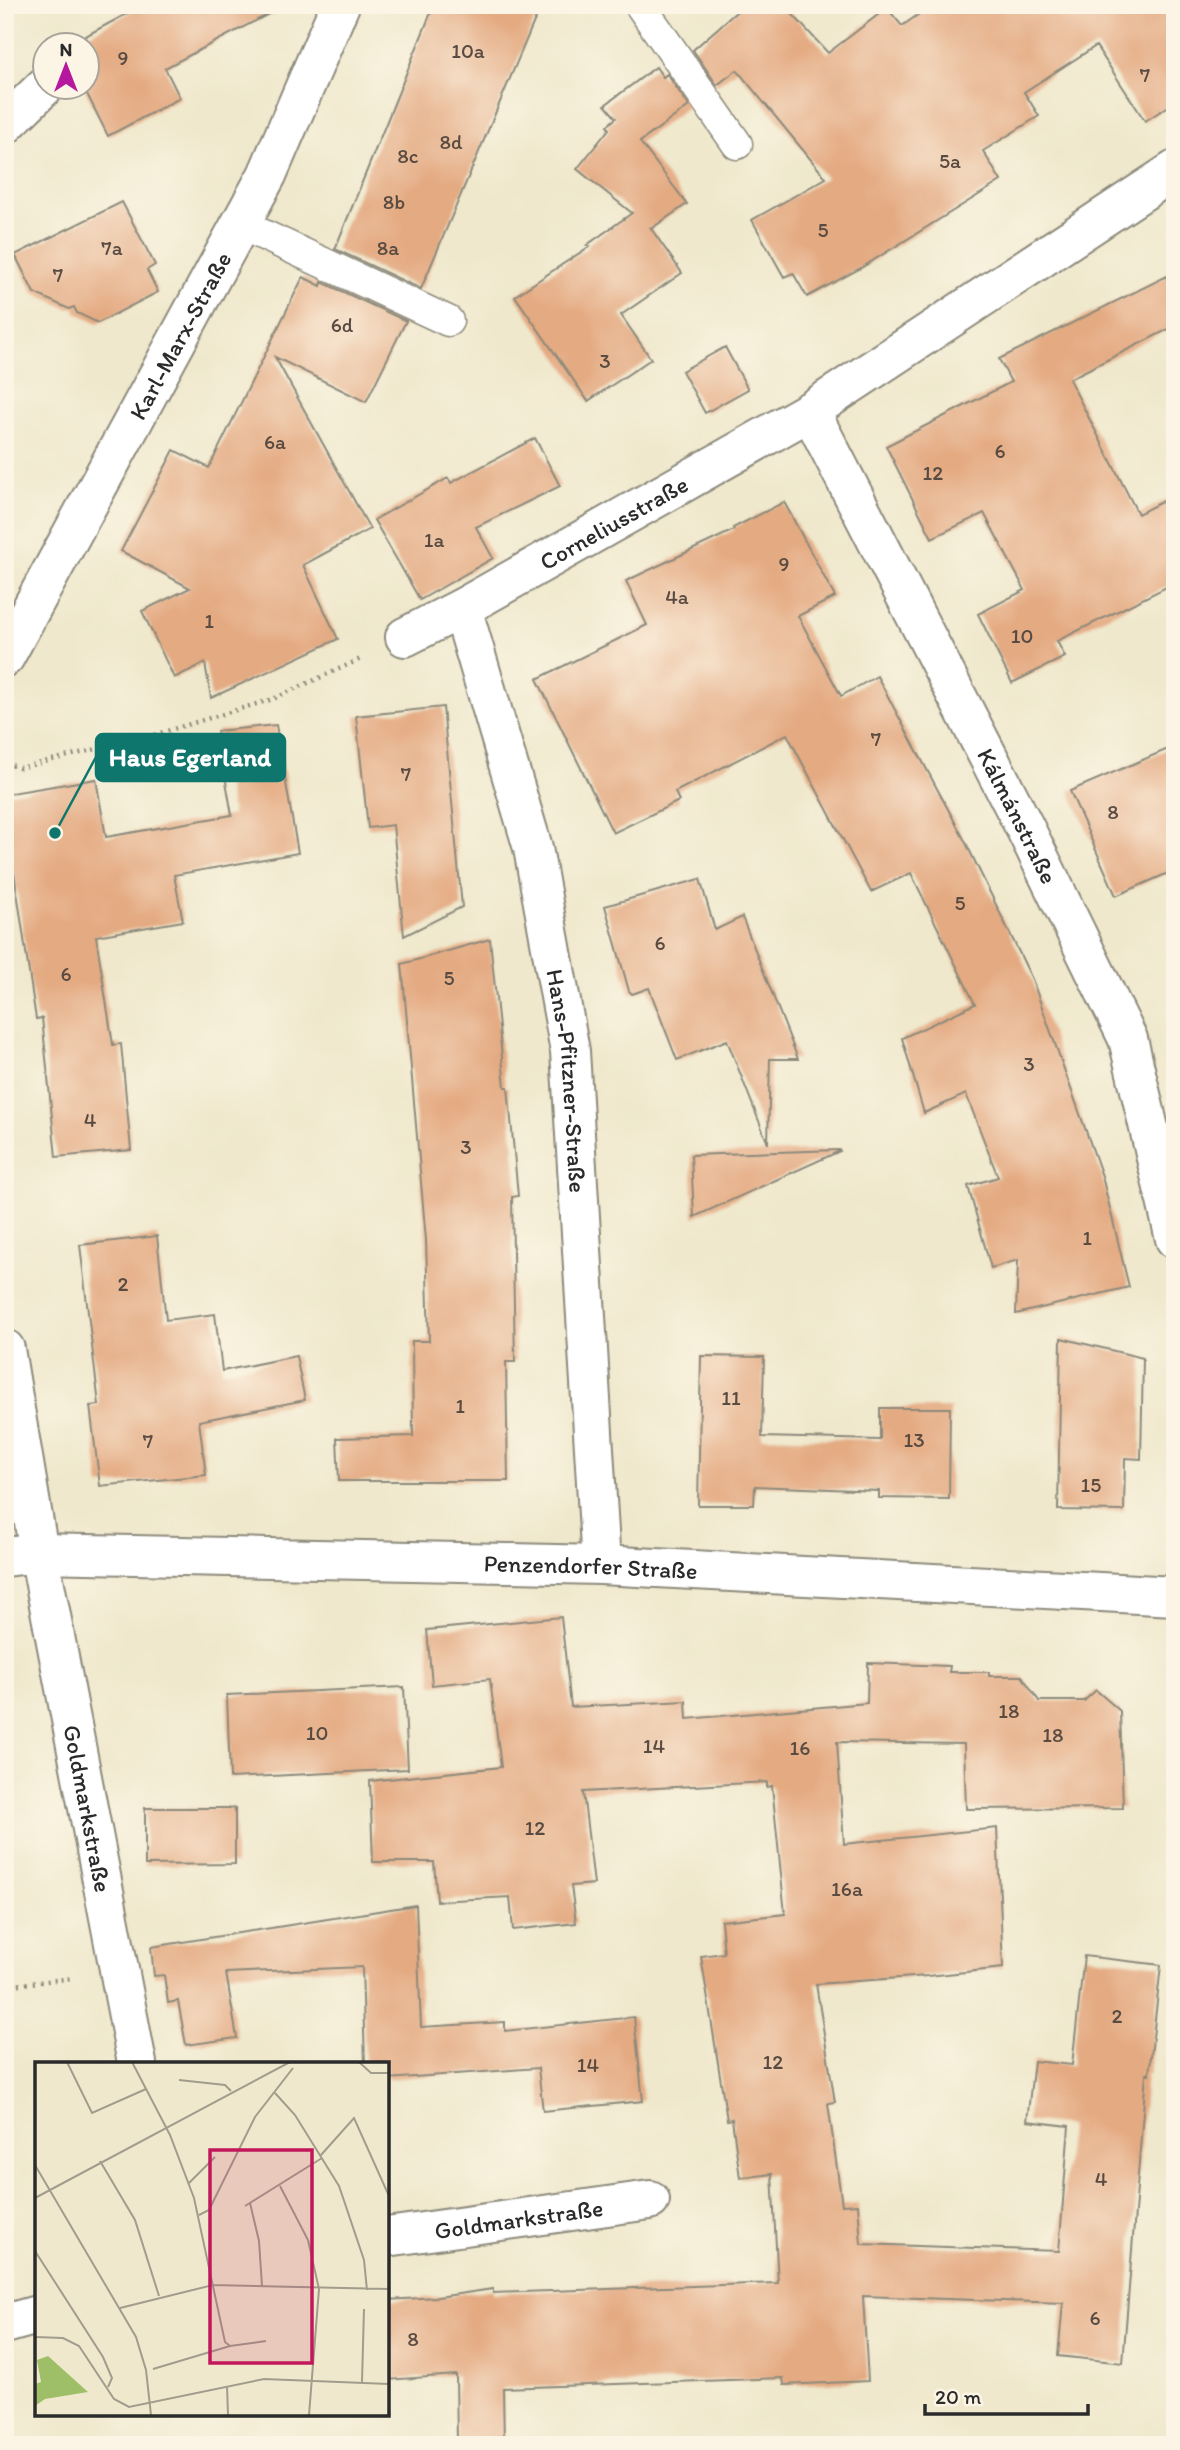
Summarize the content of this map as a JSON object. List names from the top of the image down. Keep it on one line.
{"streets":{"street":["Karl-Marx-Straße","Corneliusstraße","Kálmánstraße","Hans-Pfitzner-Straße","Penzendorfer Straße","Goldmarkstraße"]},"crossings":[["Corneliusstraße","Kálmánstraße"],["Corneliusstraße","Hans-Pfitzner-Straße"],["Hans-Pfitzner-Straße","Penzendorfer Straße"],["Penzendorfer Straße","Goldmarkstraße"]],"places":["Haus Egerland"],"house_numbers":["10a","9","7","8d","8c","5a","8b","5","7a","8a","7","6d","3","6a","6","12","1a","9","4a","1","10","7","7","8","5","6","6","5","3","4","3","1","2","11","1","13","7","15","18","10","18","14","16","12","16a","2","12","14","4","6","8"],"scale_bar":"20 m","north":"top"}
